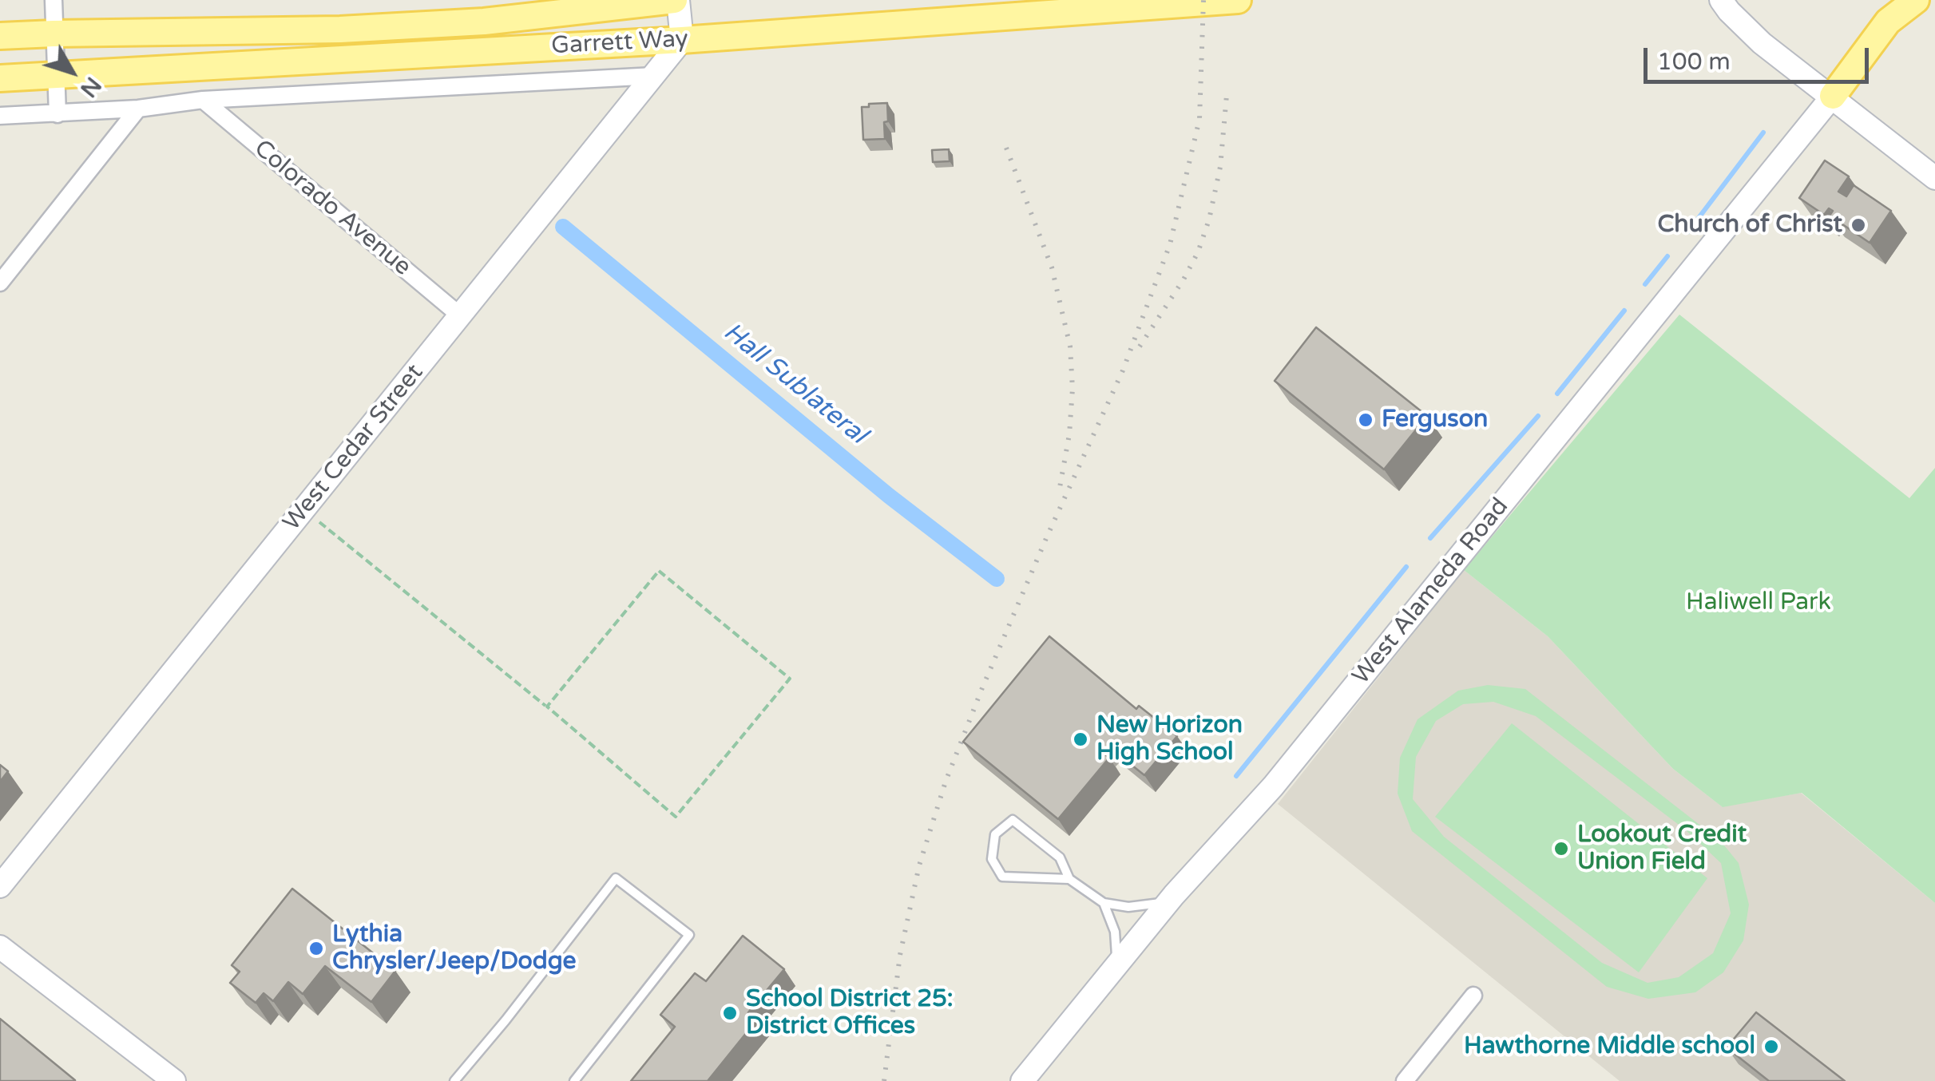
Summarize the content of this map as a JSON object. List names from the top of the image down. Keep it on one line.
{"streets":{"main road":["Garrett Way","West Cedar Street","West Alameda Road"],"street":["Colorado Avenue"]},"crossings":[["Garrett Way","West Cedar Street"],["Colorado Avenue","West Cedar Street"]],"water":["Hall Sublateral"],"parks":["Haliwell Park"],"places":["Church of Christ","Ferguson","New Horizon High School","Lookout Credit Union Field","Lythia Chrysler/Jeep/Dodge","School District 25: District Offices","Hawthorne Middle school"],"scale_bar":"100 m","north":"bottom right"}
